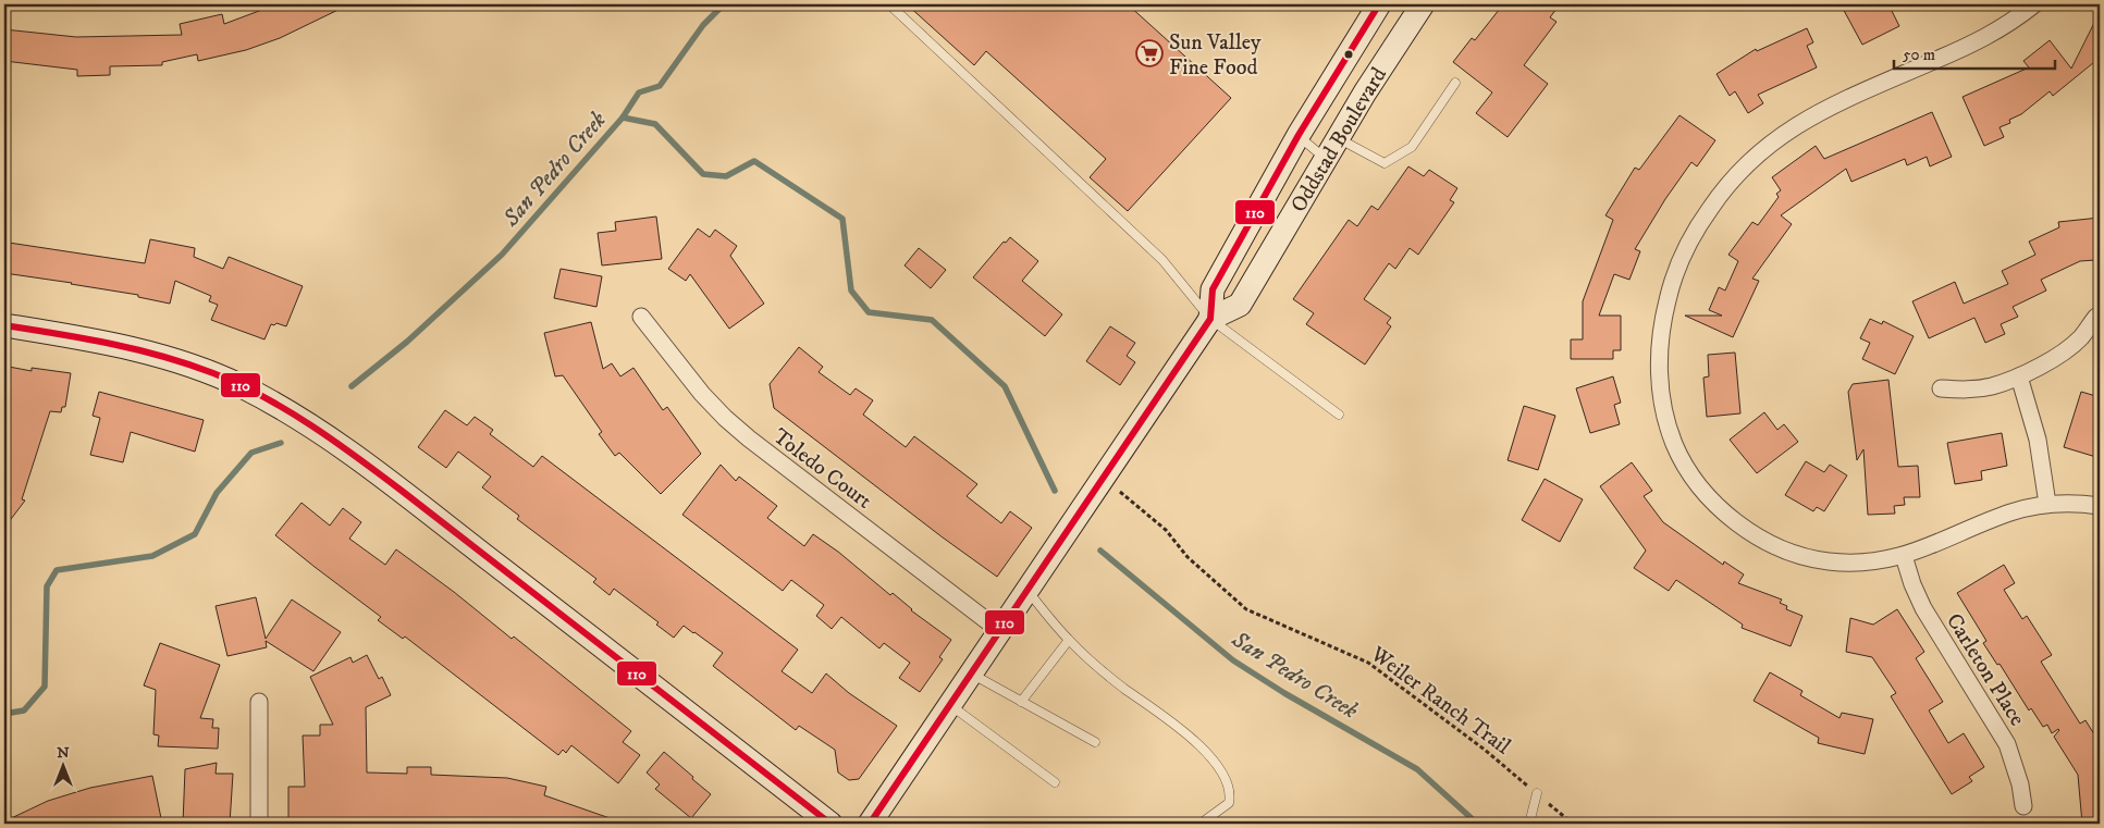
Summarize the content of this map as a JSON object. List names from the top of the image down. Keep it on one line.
{"streets":{"street":["Oddstad Boulevard","Toledo Court","Carleton Place"],"path":["Weiler Ranch Trail"]},"crossings":[["Oddstad Boulevard","Toledo Court"],["Oddstad Boulevard","Weiler Ranch Trail"]],"water":["San Pedro Creek"],"places":{"supermarket":["Sun Valley Fine Food"]},"lines":["transit line 110"],"scale_bar":"50 m","north":"top"}
